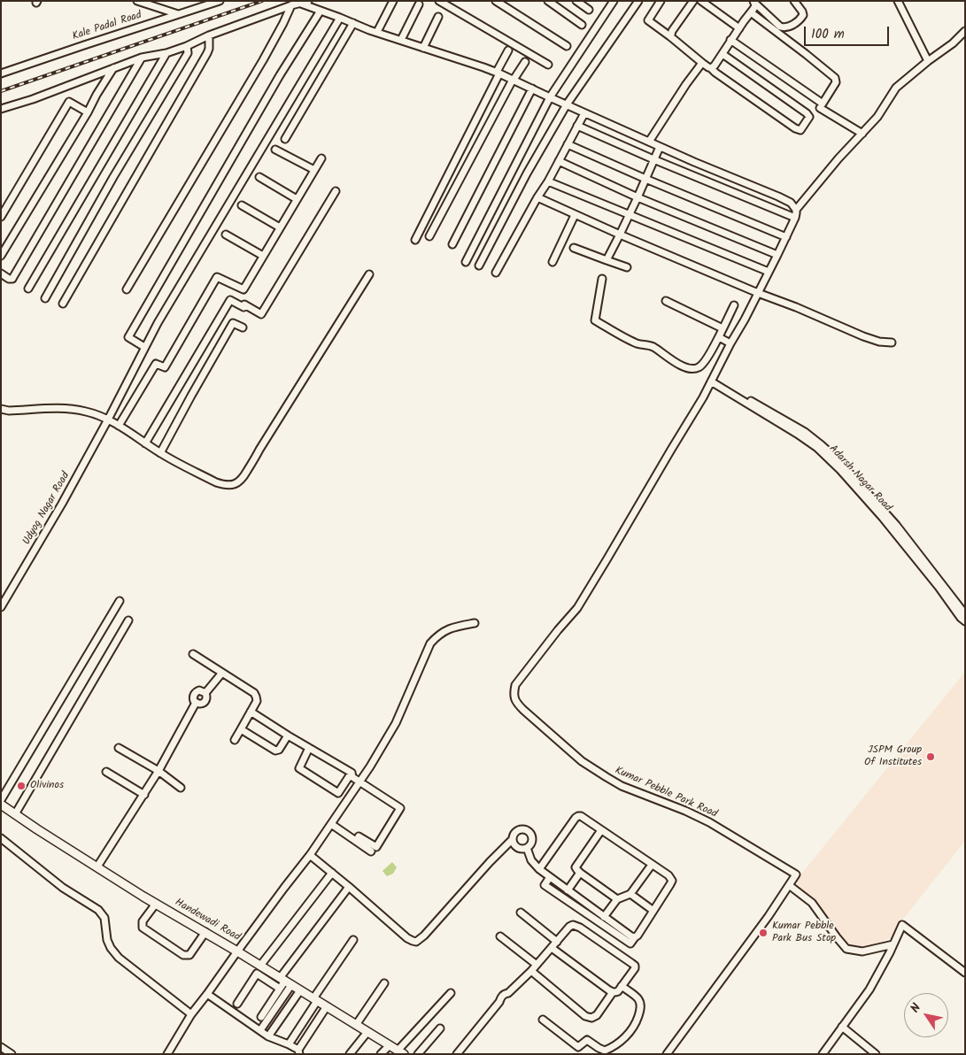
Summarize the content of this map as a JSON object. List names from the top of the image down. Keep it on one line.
{"streets":{"main road":["Handewadi Road"],"street":["Kale Padal Road","Adarsh Nagar Road","Udyog Nagar Road","Kumar Pebble Park Road"]},"crossings":[["Adarsh Nagar Road","Kumar Pebble Park Road"]],"places":["JSPM Group Of Institutes","Olivinos","Kumar Pebble Park Bus Stop"],"scale_bar":"100 m","north":"top left"}
